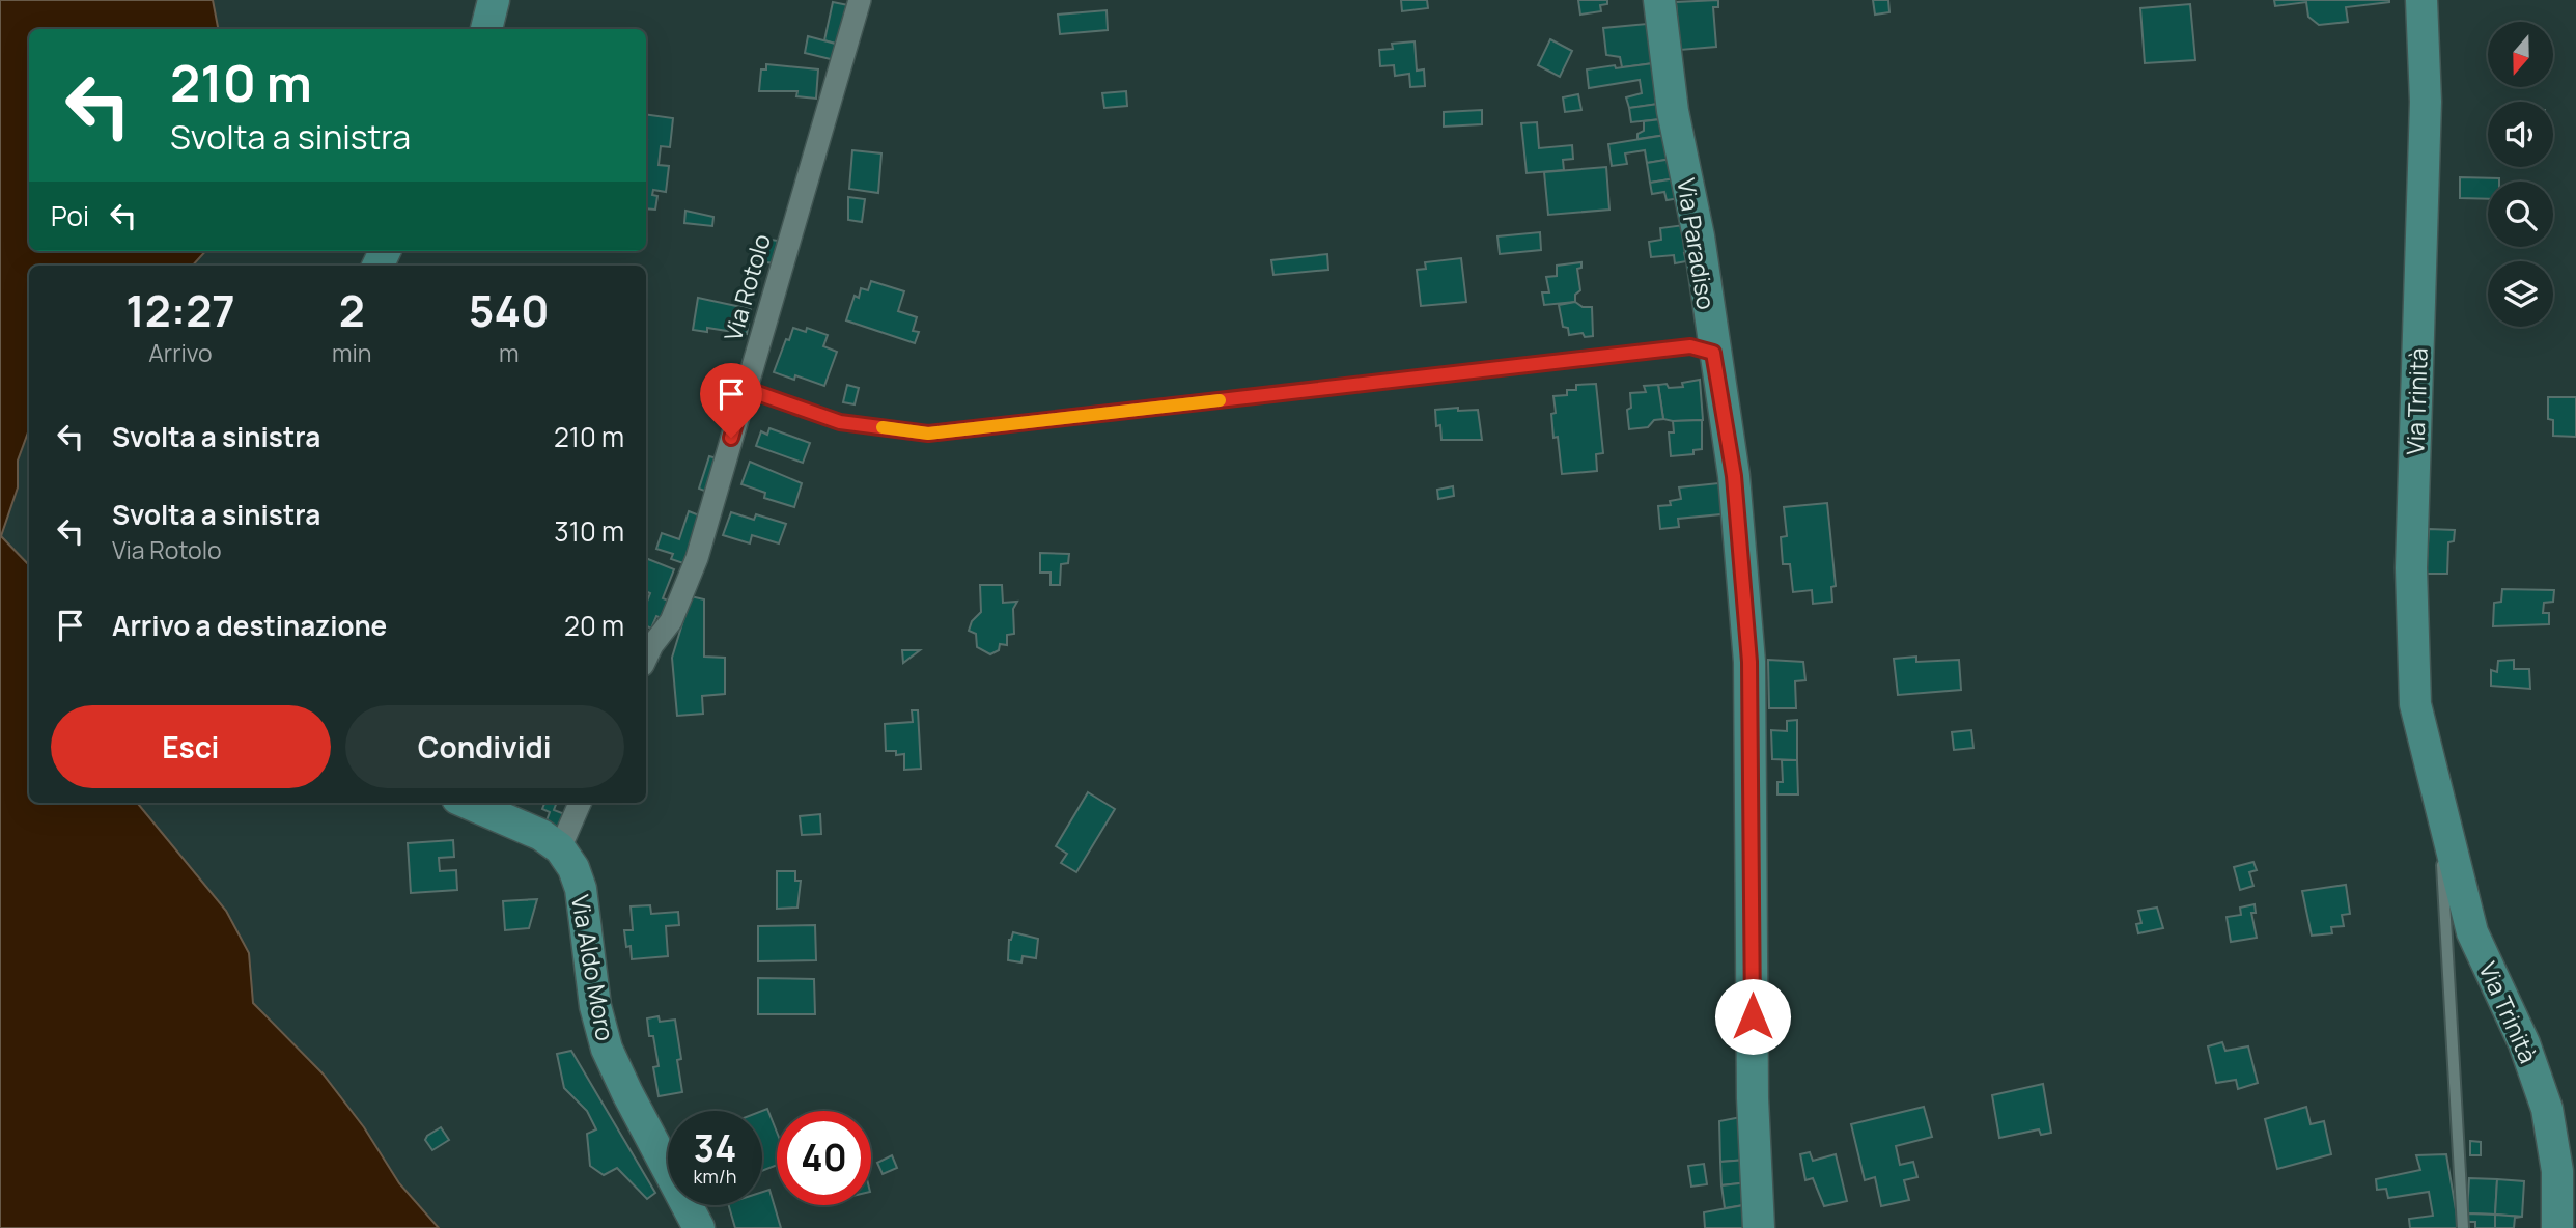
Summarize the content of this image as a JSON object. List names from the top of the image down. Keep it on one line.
{"streets":{"street":["Via Paradiso","Via Rotolo","Via Trinità","Via Aldo Moro"]},"north":"bottom","page":{"turn":["210 m","Svolta a sinistra"],"then":"Poi","eta":["12:27","Arrivo","2","min","540","m"],"list":[{"name":"Svolta a sinistra","value":"210 m"},{"name":"Svolta a sinistra","note":"Via Rotolo","value":"310 m"},{"name":"Arrivo a destinazione","value":"20 m"}],"buttons":["Esci","Condividi"],"speed":"34 km/h","limit":"40"}}
